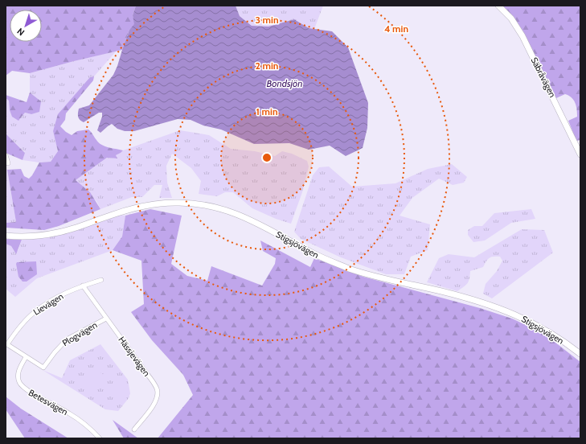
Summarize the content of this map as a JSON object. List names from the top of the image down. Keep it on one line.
{"streets":{"main road":["Säbråvägen","Stigsjövägen"],"street":["Lievägen","Plogvägen","Hässjevägen","Betesvägen"]},"crossings":[["Lievägen","Hässjevägen"],["Plogvägen","Hässjevägen"],["Plogvägen","Betesvägen"]],"water":["Bondsjön"],"north":"bottom left","rings":["3 min","4 min","2 min","1 min"]}
